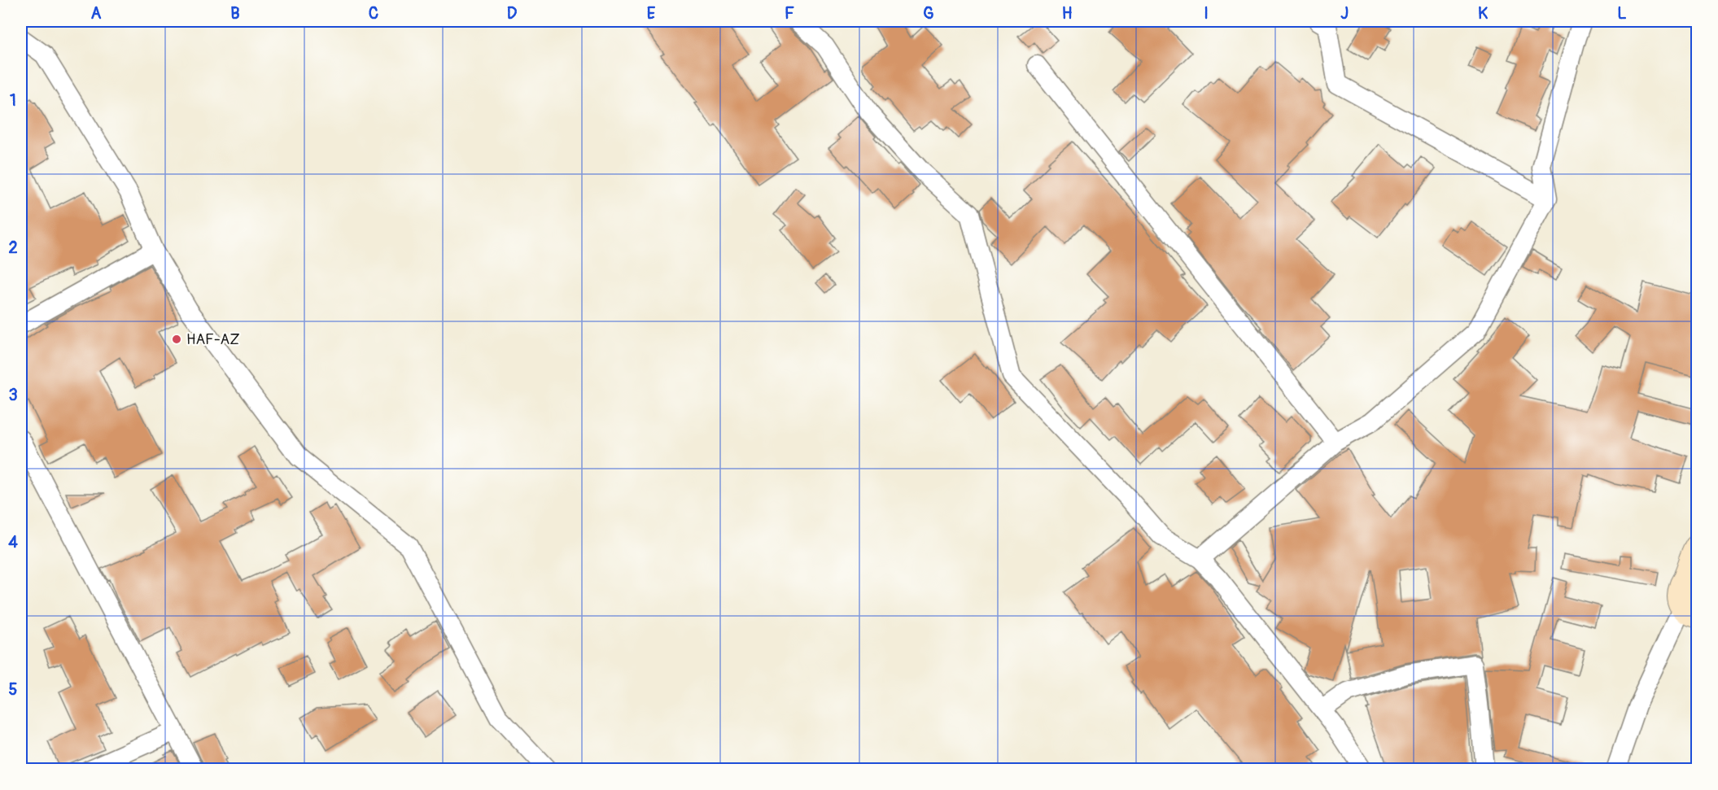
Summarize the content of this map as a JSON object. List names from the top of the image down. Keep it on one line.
{"places":["HAF-AZ"],"grid":{"columns":["A","B","C","D","E","F","G","H","I","J","K","L"],"rows":["1","2","3","4","5"]}}
